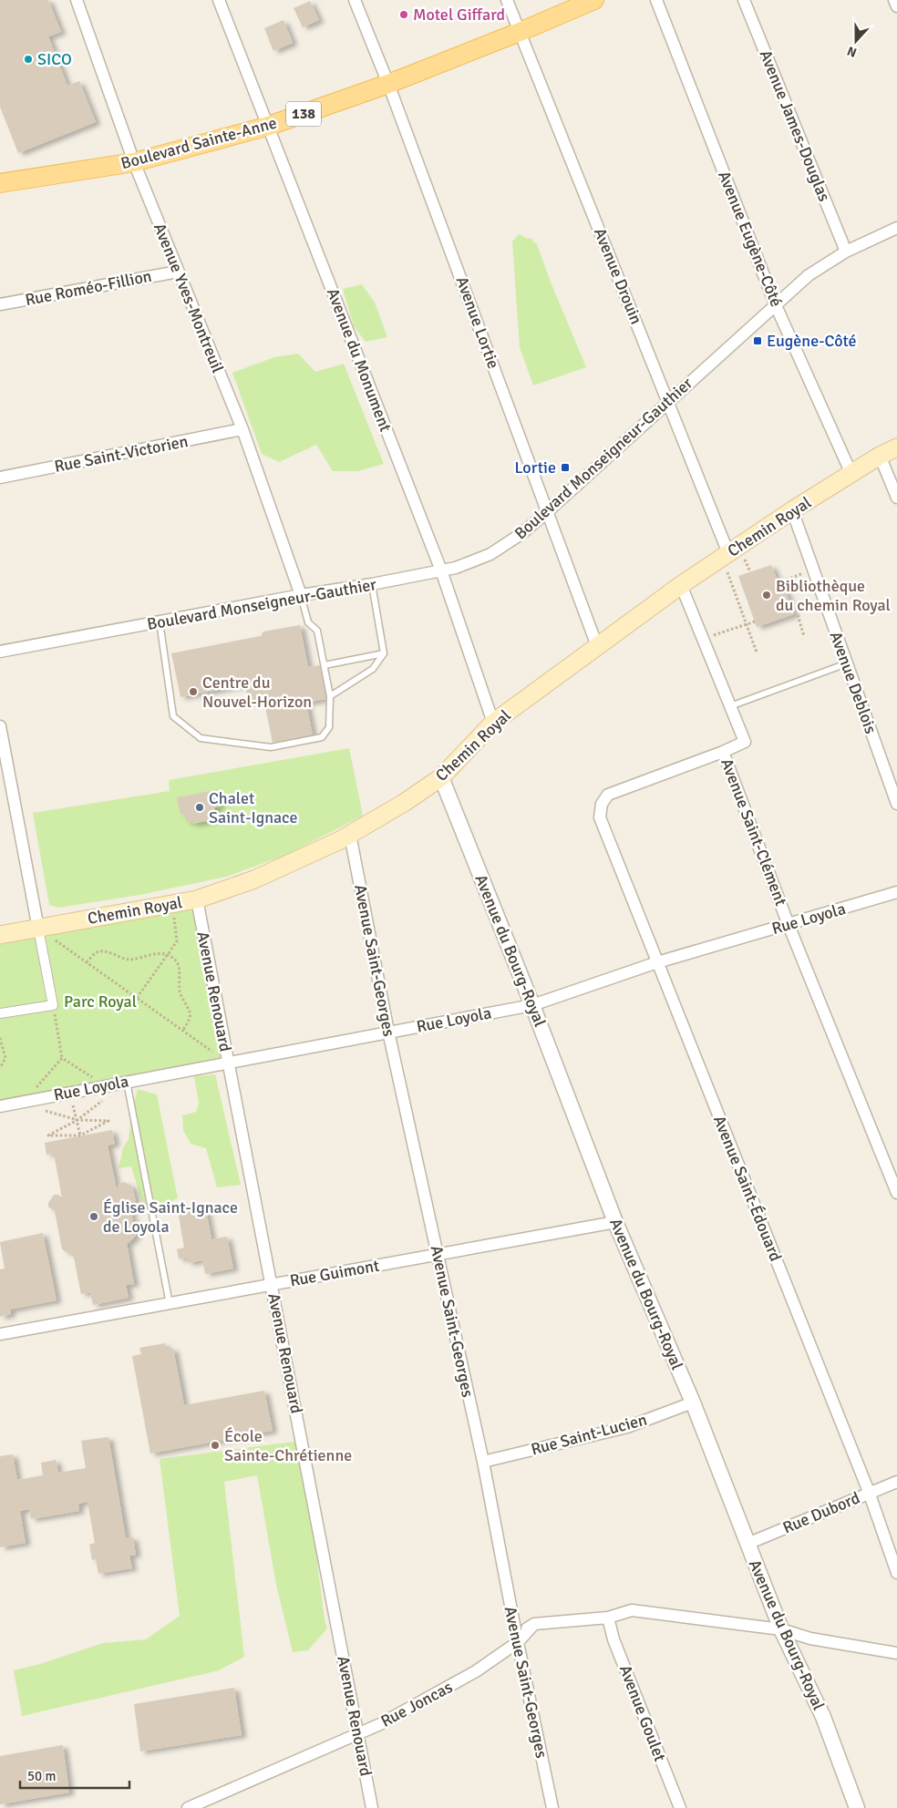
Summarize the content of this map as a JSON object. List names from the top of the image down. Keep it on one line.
{"streets":{"main road":["138","Boulevard Sainte-Anne","Chemin Royal"],"street":["Avenue James-Douglas","Avenue Eugène-Côté","Avenue Drouin","Rue Roméo-Fillion","Avenue Yves-Montreuil","Avenue Lortie","Avenue du Monument","Rue Saint-Victorien","Boulevard Monseigneur-Gauthier","Avenue Deblois","Avenue Saint-Clément","Rue Loyola","Avenue du Bourg-Royal","Avenue Saint-Georges","Avenue Renouard","Avenue Saint-Édouard","Rue Guimont","Rue Saint-Lucien","Rue Dubord","Rue Joncas","Avenue Goulet"]},"crossings":[["Avenue James-Douglas","Boulevard Monseigneur-Gauthier"],["Boulevard Sainte-Anne","Avenue Drouin"],["Boulevard Sainte-Anne","Avenue Yves-Montreuil"],["Boulevard Sainte-Anne","Avenue Lortie"],["Boulevard Sainte-Anne","Avenue du Monument"],["Avenue Eugène-Côté","Boulevard Monseigneur-Gauthier"],["Avenue Eugène-Côté","Chemin Royal"],["Avenue Drouin","Boulevard Monseigneur-Gauthier"],["Avenue Drouin","Chemin Royal"],["Rue Roméo-Fillion","Avenue Yves-Montreuil"],["Avenue Yves-Montreuil","Rue Saint-Victorien"],["Avenue Yves-Montreuil","Boulevard Monseigneur-Gauthier"],["Avenue Lortie","Boulevard Monseigneur-Gauthier"],["Avenue Lortie","Chemin Royal"],["Avenue du Monument","Boulevard Monseigneur-Gauthier"],["Avenue du Monument","Chemin Royal"],["Chemin Royal","Avenue Deblois"],["Chemin Royal","Avenue Saint-Clément"],["Chemin Royal","Avenue du Bourg-Royal"],["Chemin Royal","Avenue Saint-Georges"],["Chemin Royal","Avenue Renouard"],["Avenue Saint-Clément","Rue Loyola"],["Avenue Saint-Clément","Avenue Saint-Édouard"],["Rue Loyola","Avenue du Bourg-Royal"],["Rue Loyola","Avenue Saint-Georges"],["Rue Loyola","Avenue Renouard"],["Rue Loyola","Avenue Saint-Édouard"],["Avenue du Bourg-Royal","Rue Guimont"],["Avenue du Bourg-Royal","Rue Saint-Lucien"],["Avenue du Bourg-Royal","Rue Dubord"],["Avenue du Bourg-Royal","Rue Joncas"],["Avenue Saint-Georges","Rue Guimont"],["Avenue Saint-Georges","Rue Saint-Lucien"],["Avenue Saint-Georges","Rue Joncas"],["Avenue Renouard","Rue Guimont"],["Avenue Renouard","Rue Joncas"],["Avenue Saint-Édouard","Rue Dubord"],["Rue Joncas","Avenue Goulet"]],"parks":["Parc Royal"],"places":{"other":["Motel Giffard","SICO","Bibliothèque du chemin Royal","Centre du Nouvel-Horizon","Chalet Saint-Ignace","Église Saint-Ignace de Loyola","École Sainte-Chrétienne"],"transit":["Eugène-Côté","Lortie"]},"scale_bar":"50 m","north":"bottom"}
